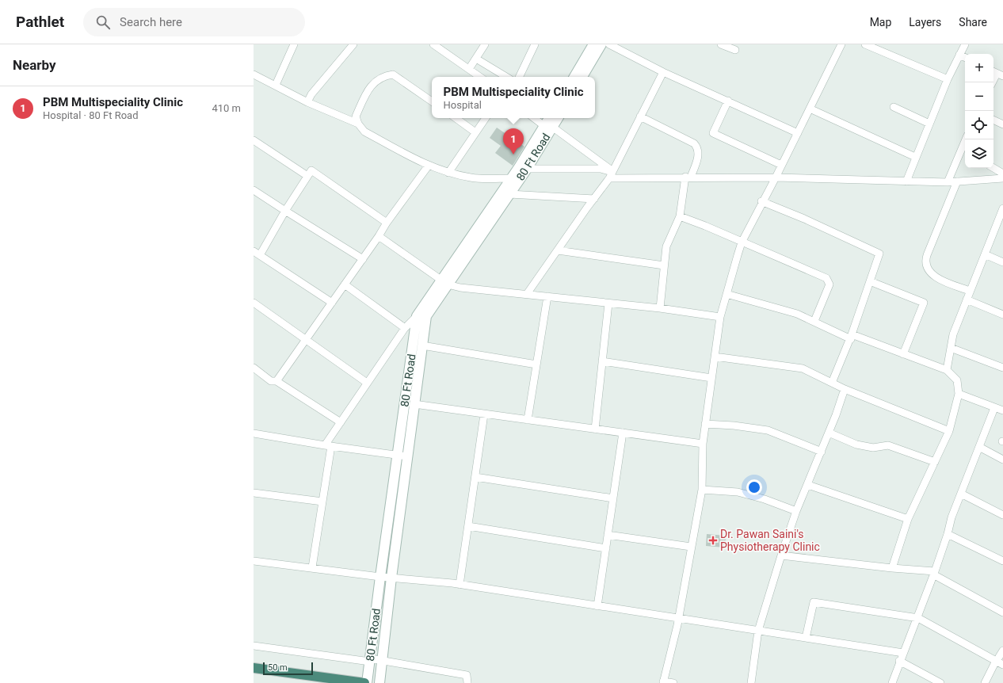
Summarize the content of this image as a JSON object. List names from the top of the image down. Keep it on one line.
{"streets":{"main road":["80 Ft Road"]},"places":{"health":["Dr. Pawan Saini's Physiotherapy Clinic"]},"scale_bar":"50 m","page":{"header":"Pathlet","search":"Search here","nav":["Map","Layers","Share"],"heading":"Nearby","map_buttons":["+","−"],"popup":["PBM Multispeciality Clinic","Hospital"],"list":[{"mark":"1","name":"PBM Multispeciality Clinic","note":"Hospital · 80 Ft Road","value":"410 m"}],"pins":"1","scale":"50 m"}}
